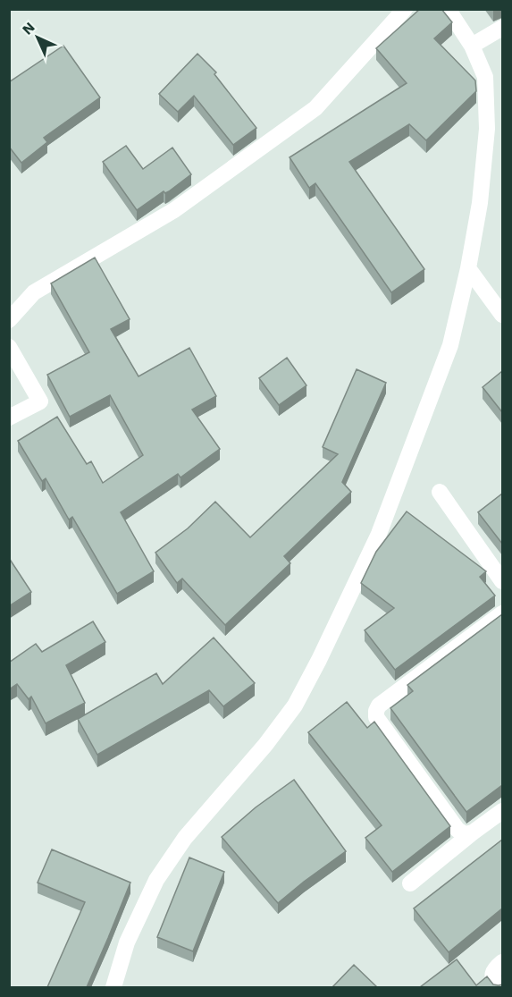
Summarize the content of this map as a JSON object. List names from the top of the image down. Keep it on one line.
{"north":"top left"}
